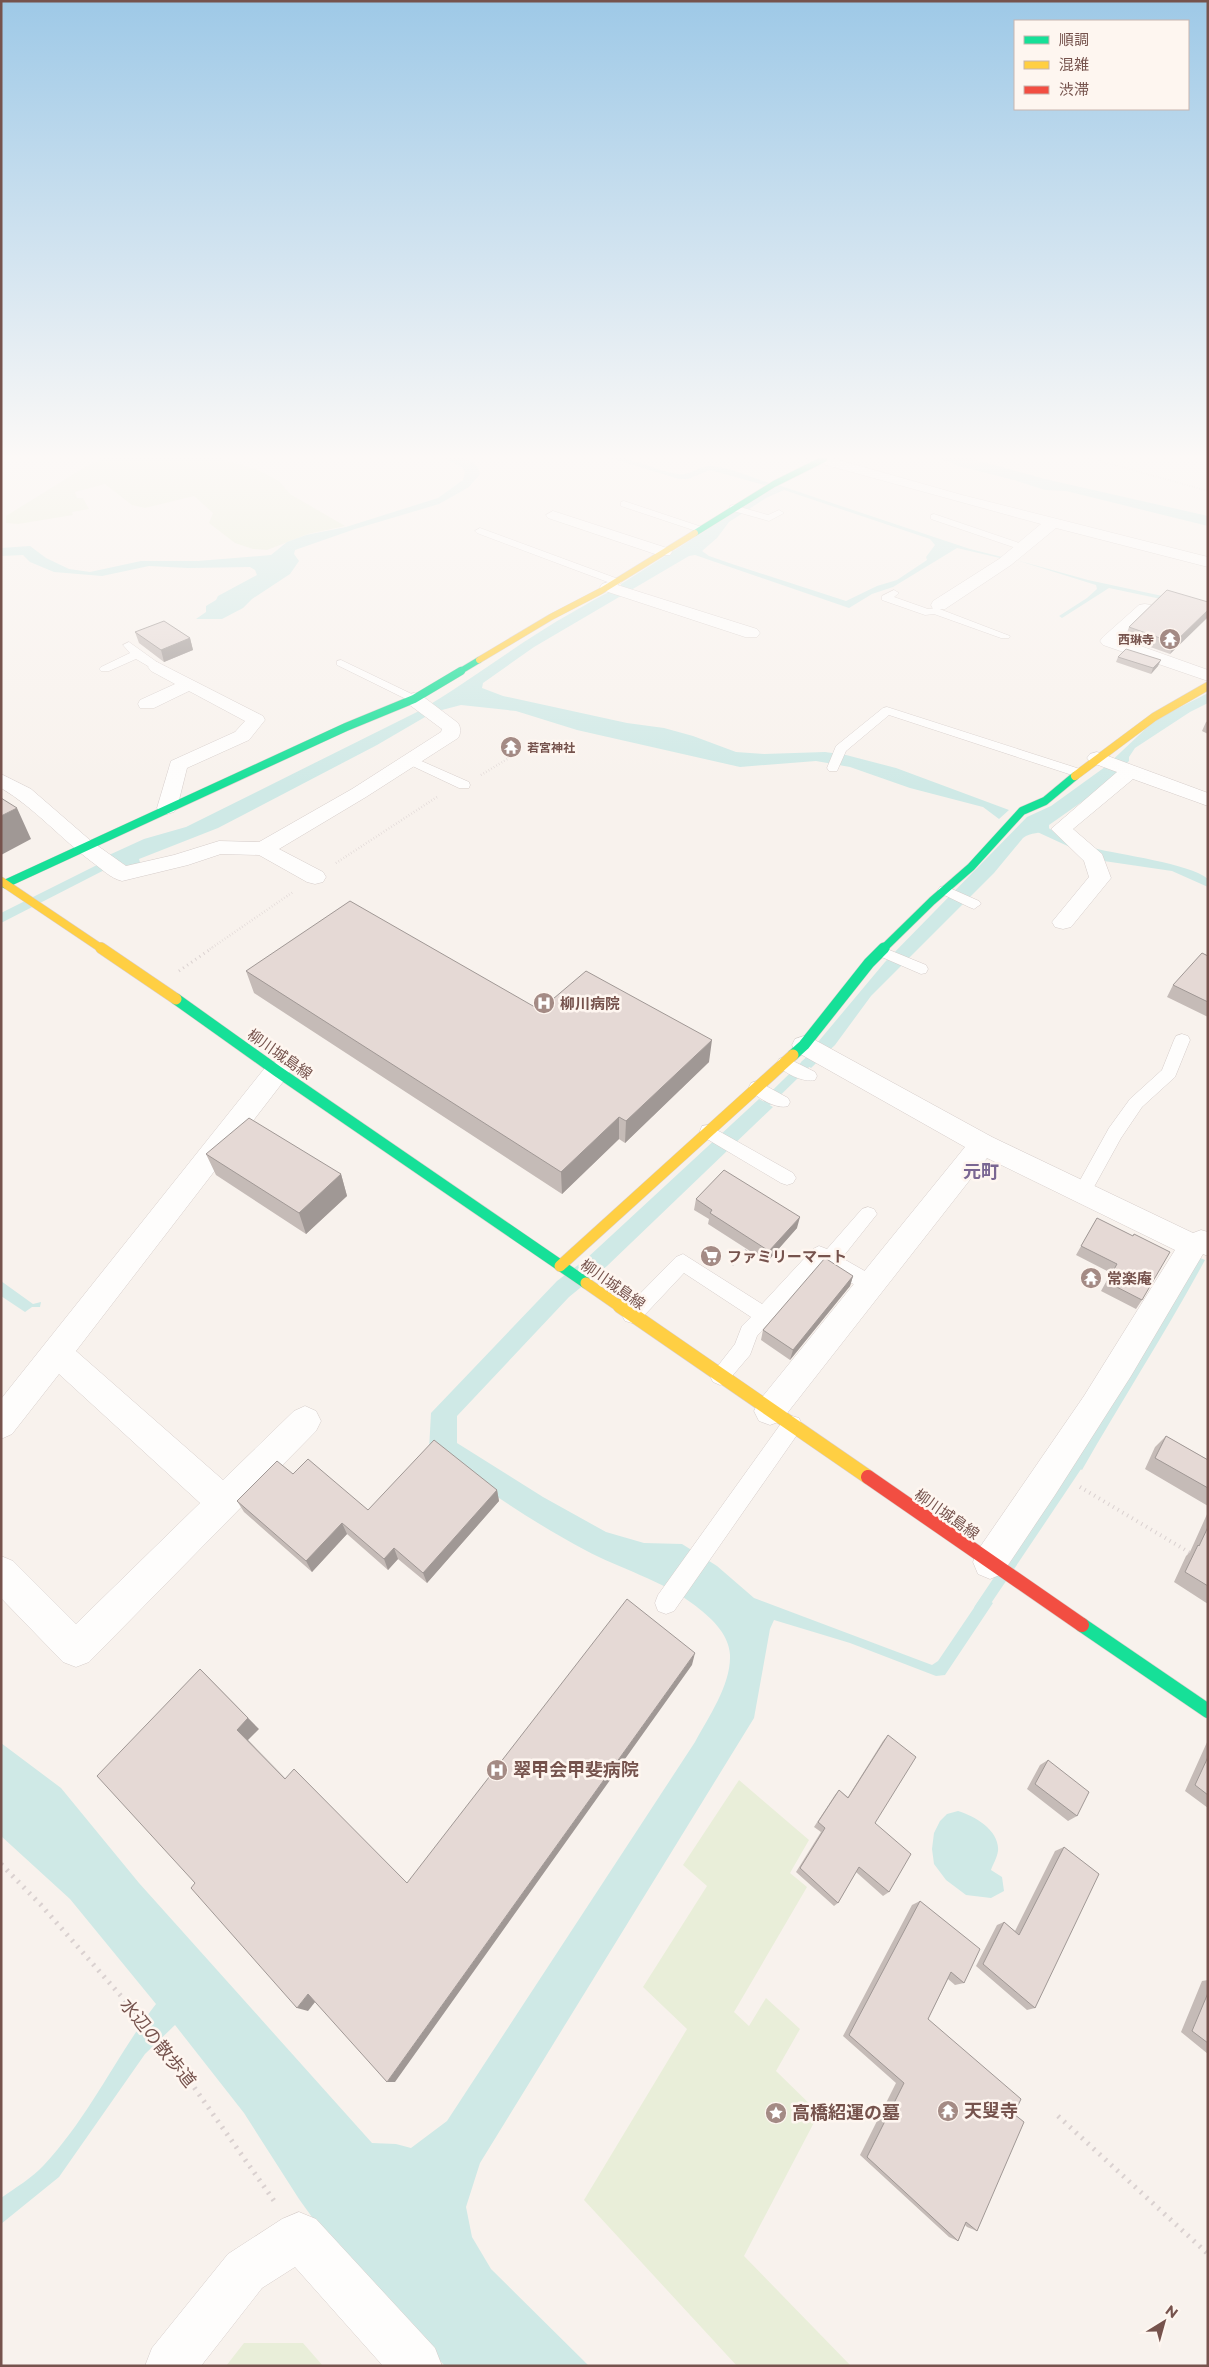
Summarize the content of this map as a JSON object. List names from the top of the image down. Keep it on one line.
{"streets":{"street":["柳川城島線"],"path":["水辺の散歩道"]},"districts":["元町"],"places":{"temple":["西琳寺","若宮神社","常楽庵","天叟寺"],"hospital":["柳川病院","翠甲会甲斐病院"],"supermarket":["ファミリーマート"],"place":["高橋紹運の墓"]},"legend":["順調","混雑","渋滞"],"north":"top right"}
